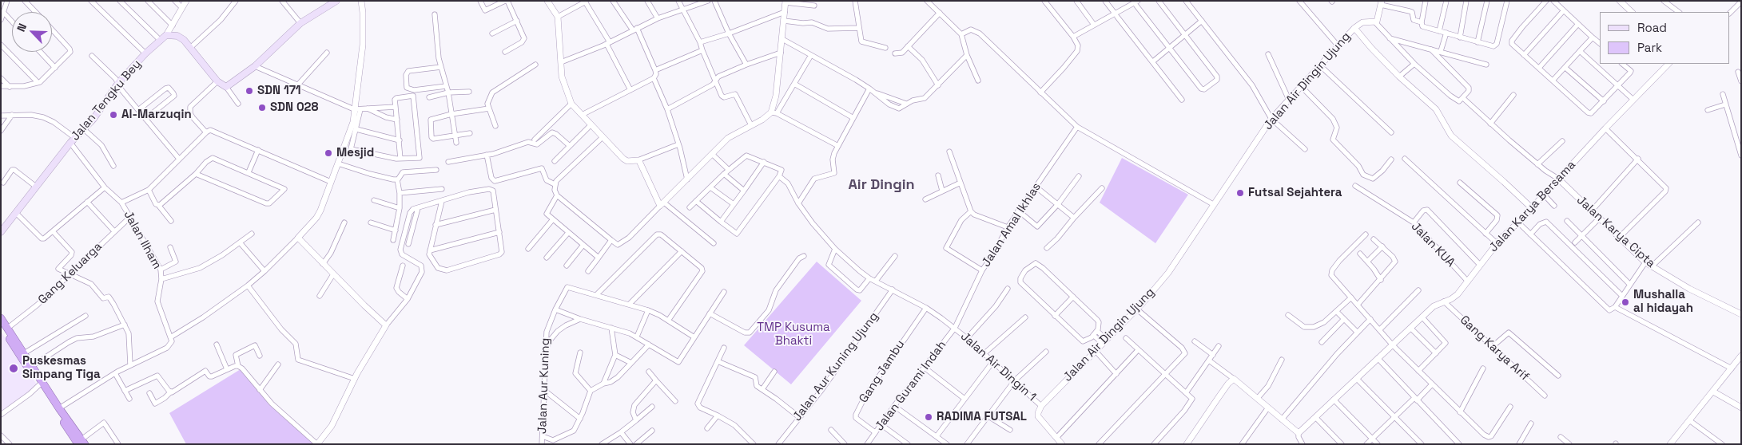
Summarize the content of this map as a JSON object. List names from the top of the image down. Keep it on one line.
{"streets":{"main road":["Jalan Tengku Bey"],"street":["Jalan Air Dingin Ujung","Jalan Karya Bersama","Jalan Amal Ikhlas","Jalan Karya Cipta","Jalan Ilham","Jalan KUA","Gang Keluarga","Gang Karya Arif","Jalan Aur Kuning Ujung","Jalan Air Dingin 1","Gang Jambu","Jalan Aur Kuning","Jalan Gurami Indah"]},"crossings":[["Jalan Air Dingin Ujung","Jalan Karya Bersama"],["Jalan Air Dingin Ujung","Jalan Air Dingin 1"],["Jalan Tengku Bey","Jalan Ilham"],["Jalan Karya Bersama","Jalan Karya Cipta"],["Jalan Karya Bersama","Jalan KUA"],["Jalan Karya Bersama","Gang Karya Arif"],["Jalan Amal Ikhlas","Jalan Air Dingin 1"],["Jalan Amal Ikhlas","Jalan Gurami Indah"],["Jalan Ilham","Gang Keluarga"],["Jalan Aur Kuning Ujung","Jalan Air Dingin 1"],["Jalan Air Dingin 1","Gang Jambu"],["Jalan Air Dingin 1","Jalan Gurami Indah"],["Gang Jambu","Jalan Gurami Indah"]],"districts":["Air Dingin"],"parks":["TMP Kusuma Bhakti"],"places":["SDN 171","SDN 028","Al-Marzuqin","Mesjid","Futsal Sejahtera","Mushalla al hidayah","Puskesmas Simpang Tiga","RADIMA FUTSAL"],"legend":["Road","Park"],"north":"top left"}
